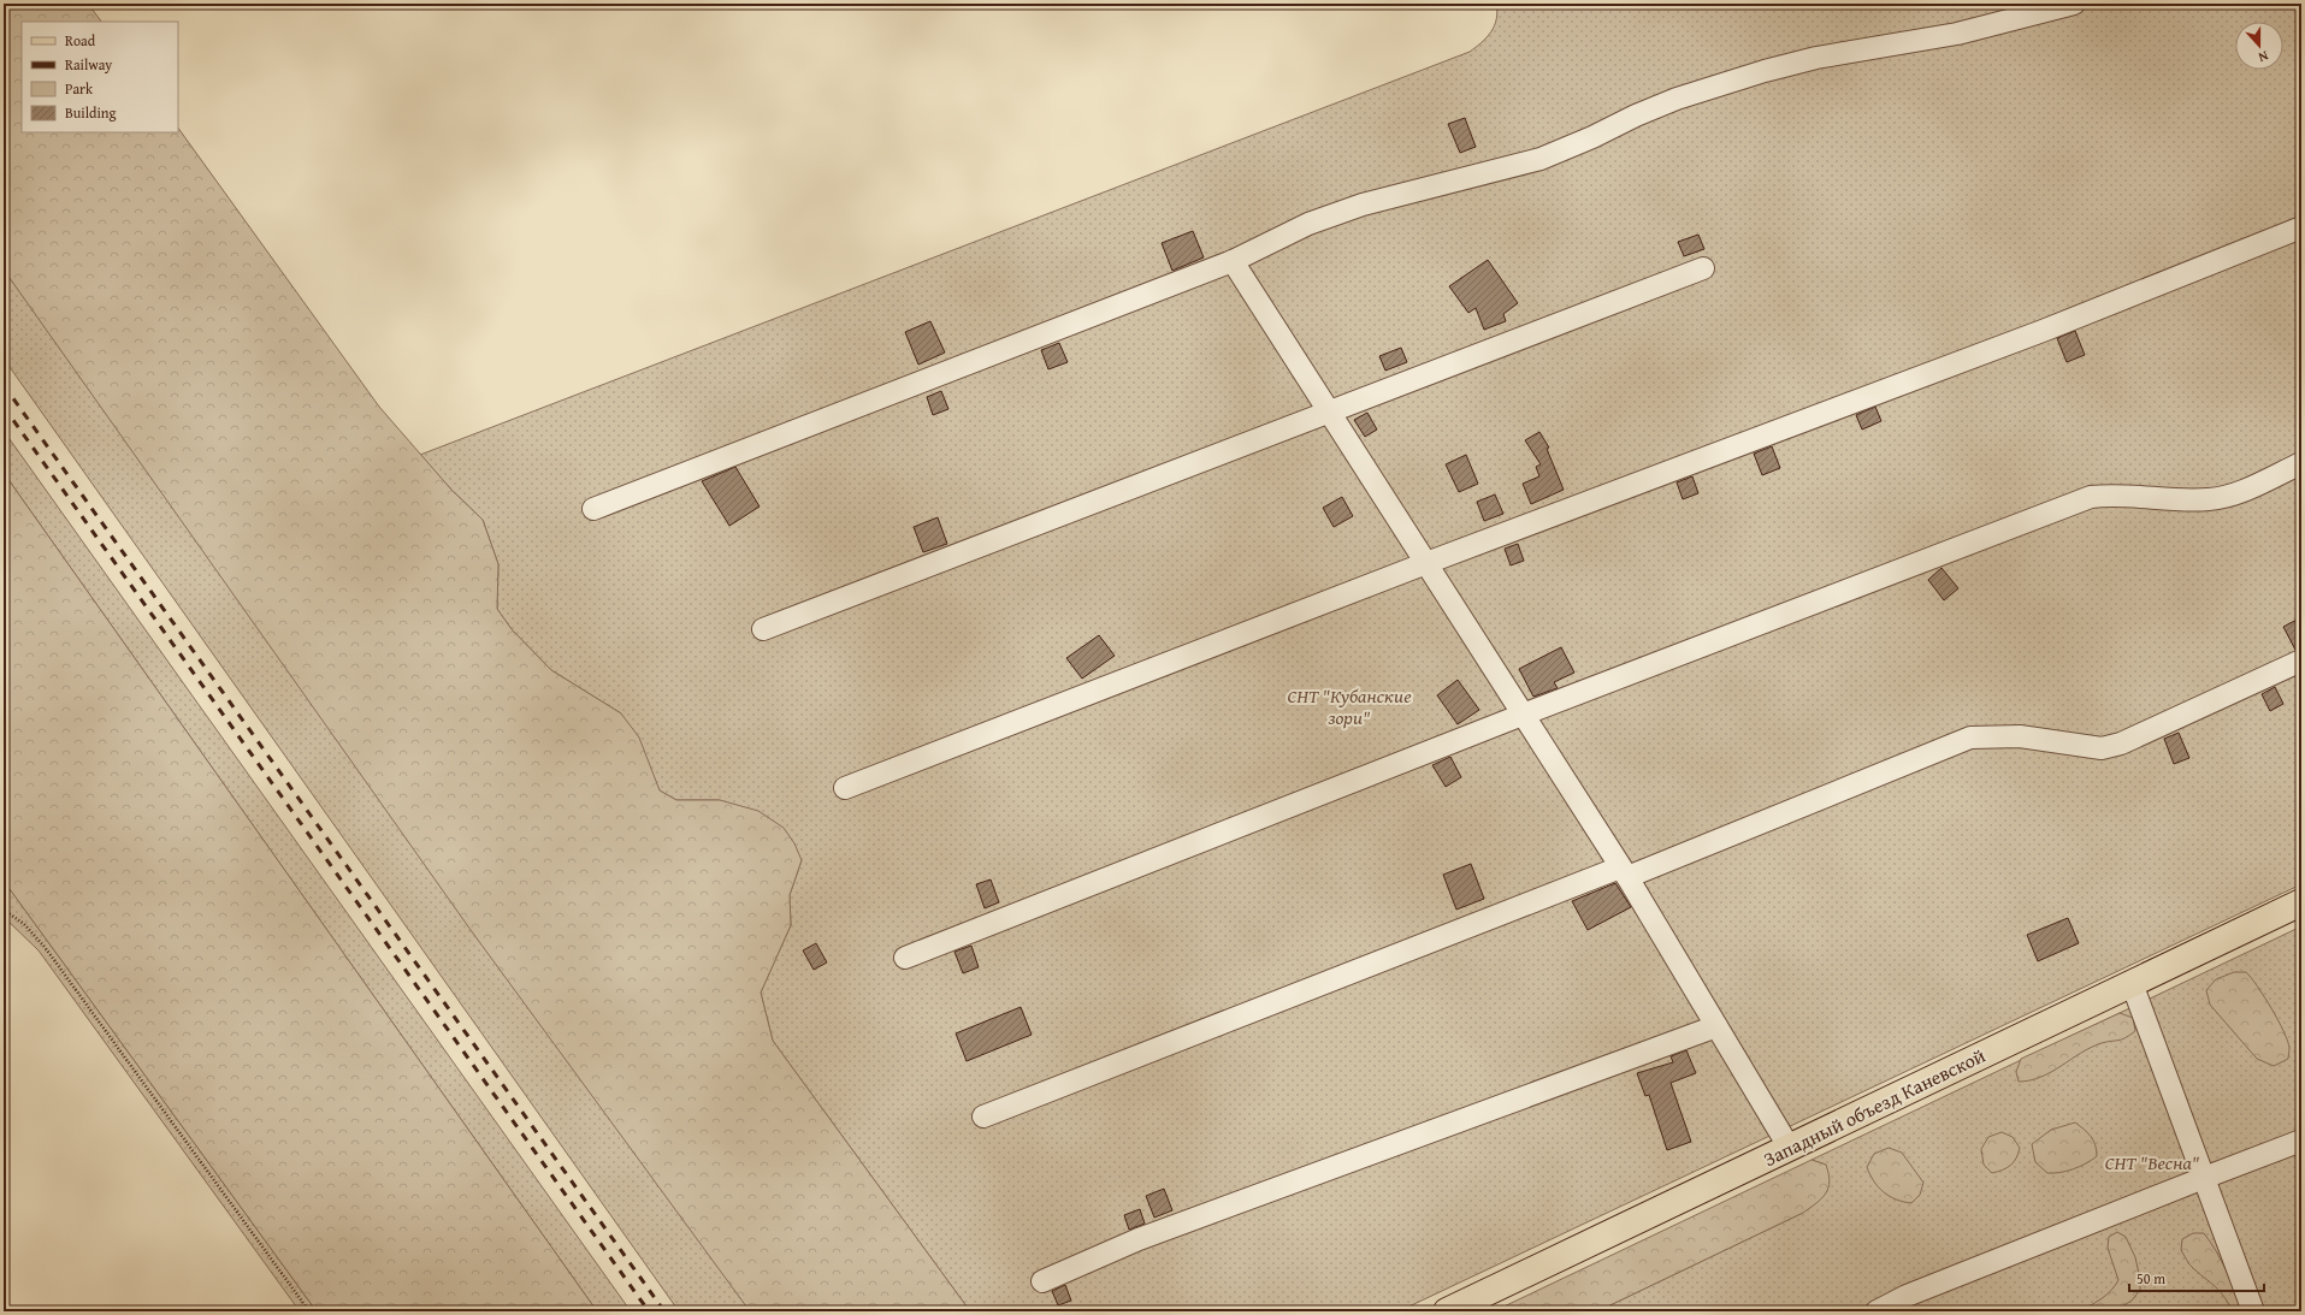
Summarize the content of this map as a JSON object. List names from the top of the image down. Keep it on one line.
{"streets":{"main road":["Западный объезд Каневской"]},"parks":["СНТ \"Кубанские зори\"","СНТ \"Весна\""],"legend":["Road","Railway","Park","Building"],"scale_bar":"50 m","north":"bottom"}
